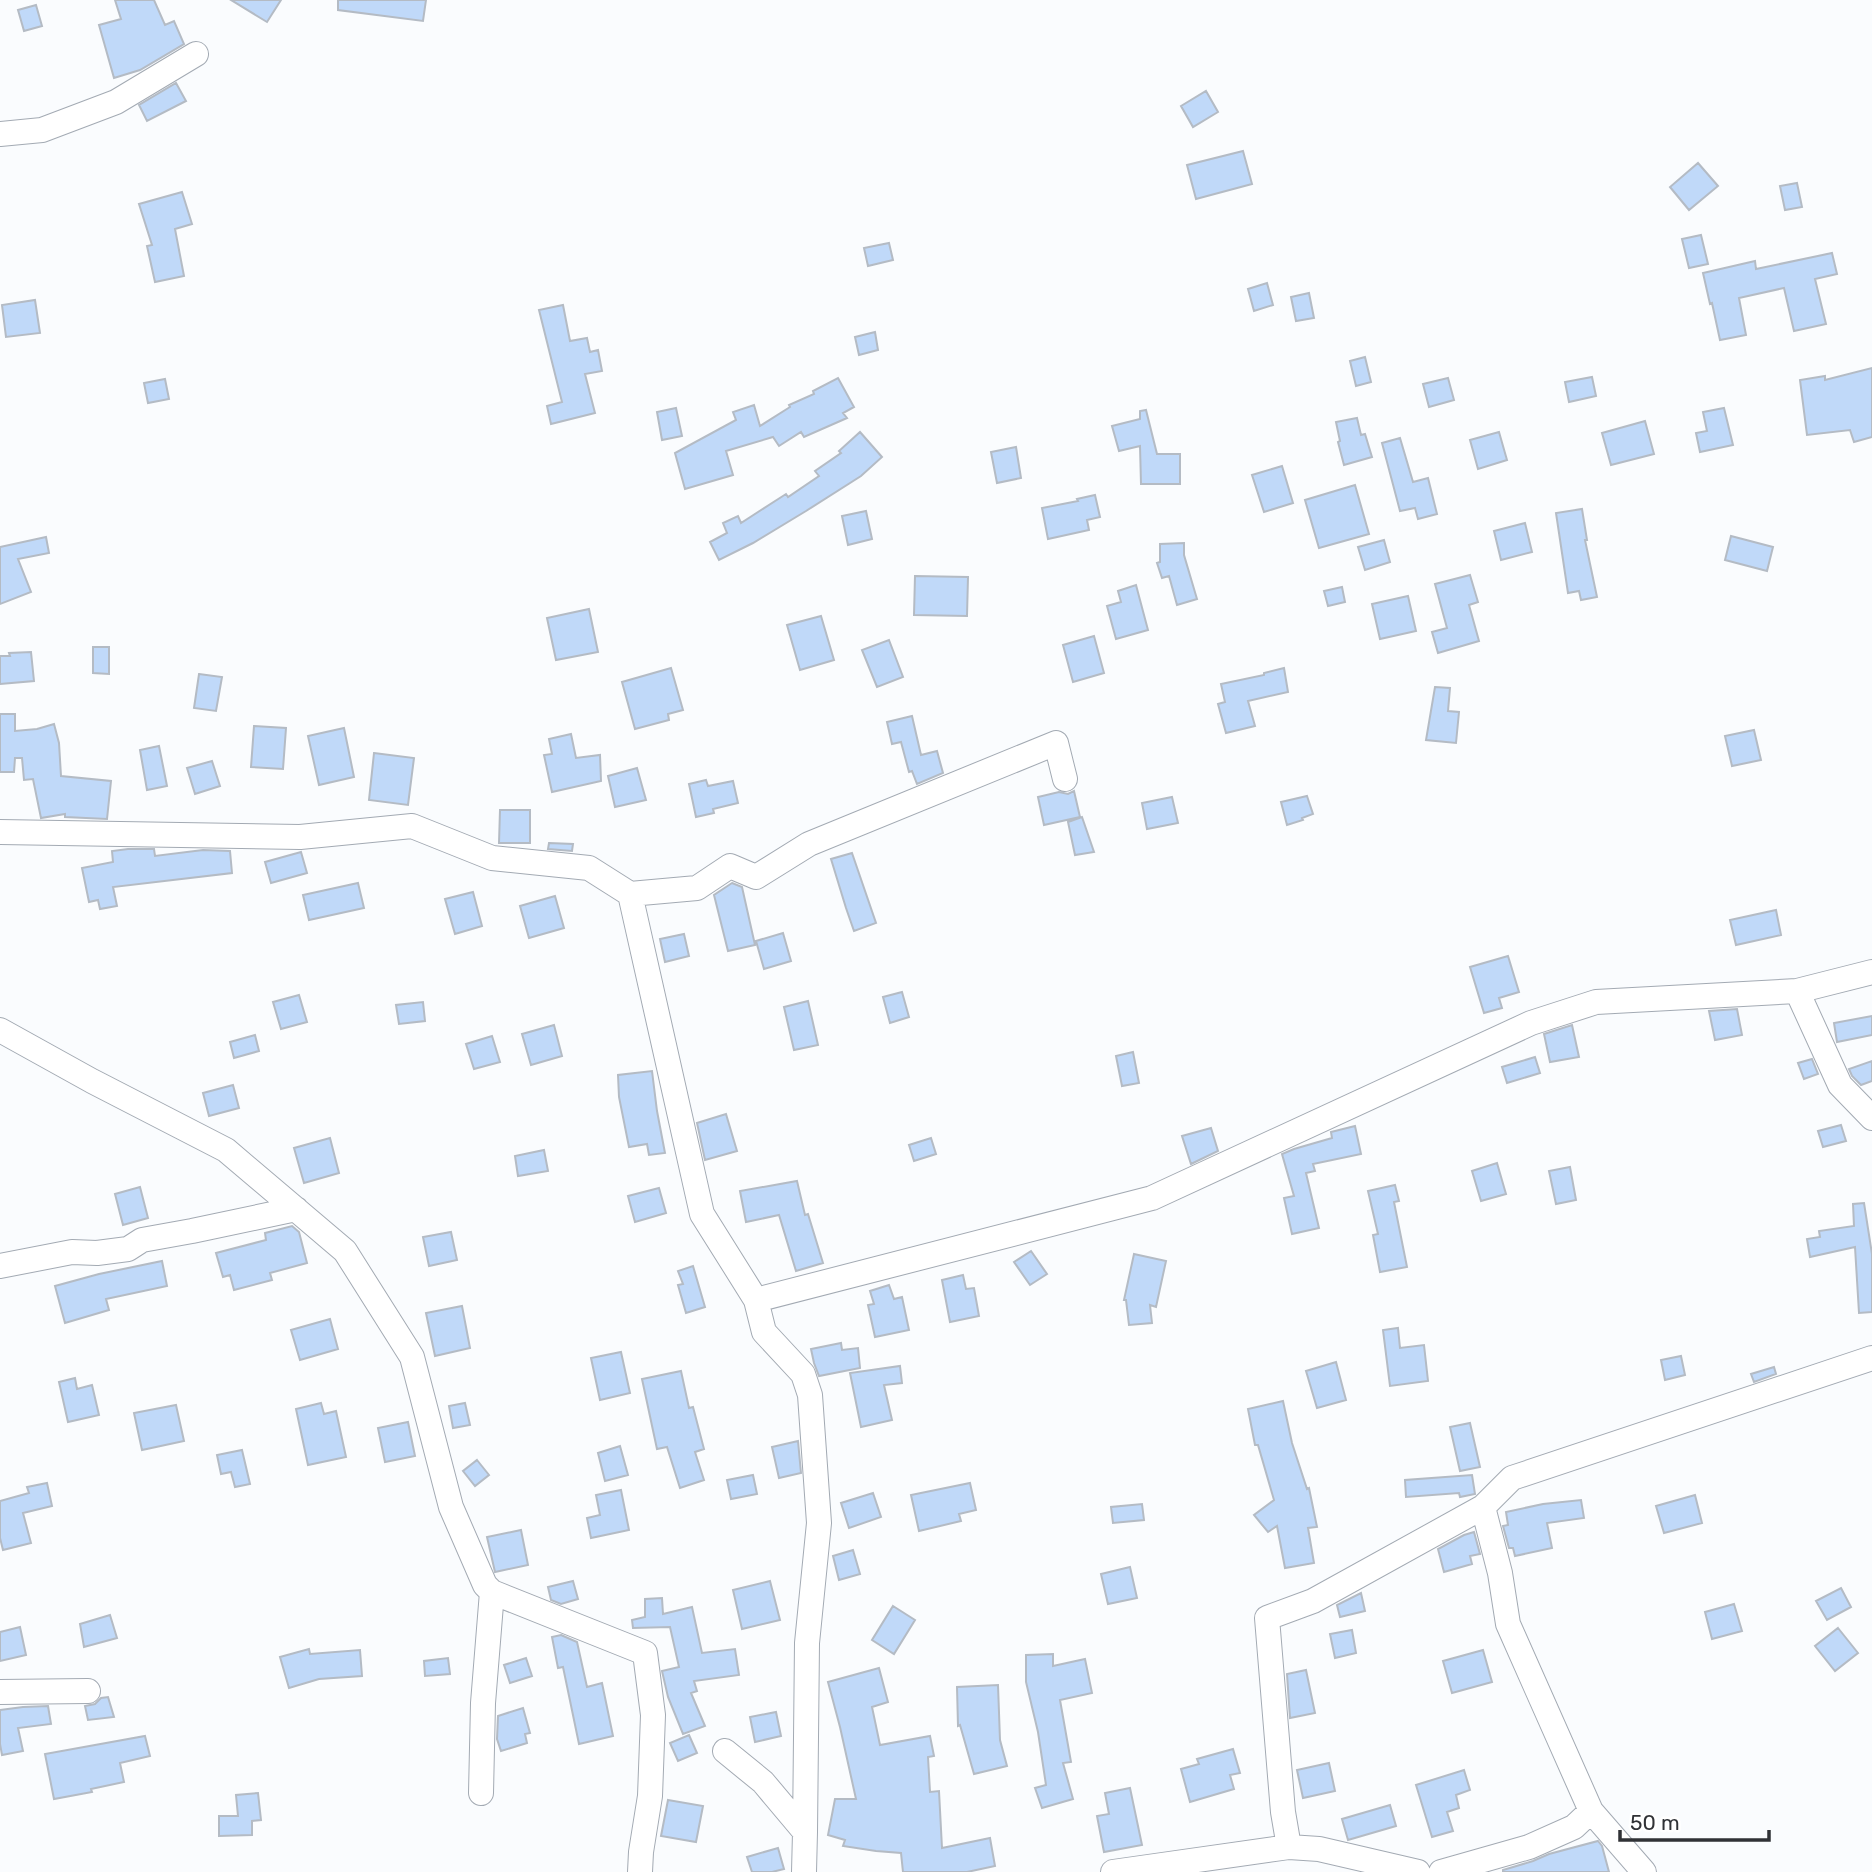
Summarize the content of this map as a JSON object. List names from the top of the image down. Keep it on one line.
{"scale_bar":"50 m"}
